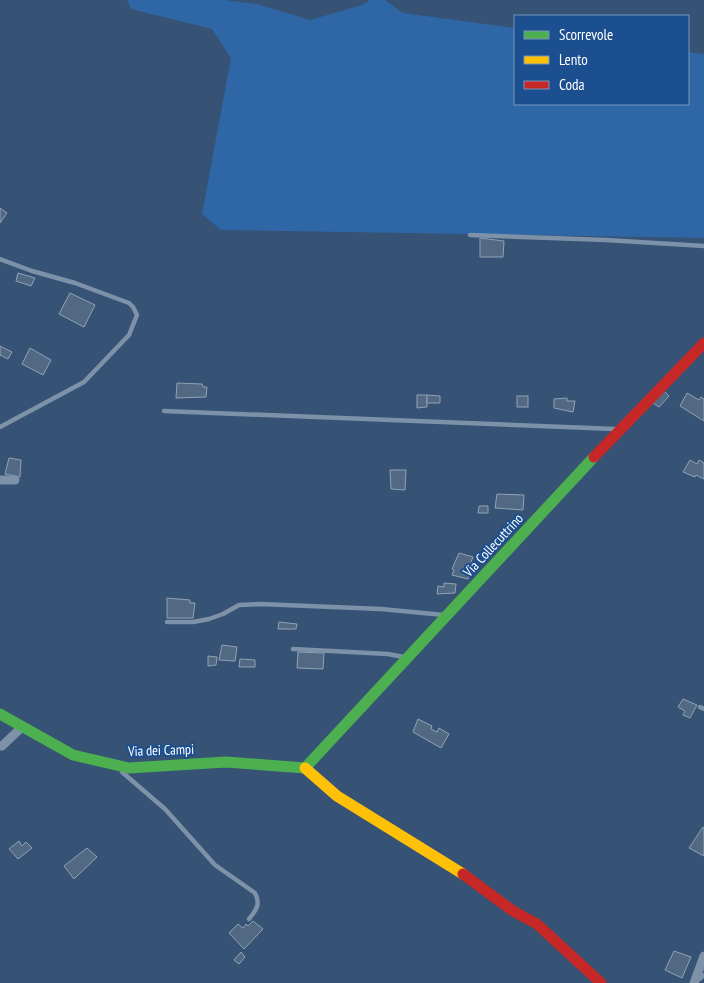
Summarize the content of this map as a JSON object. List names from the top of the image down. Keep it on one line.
{"streets":{"street":["Via Collecuttrino","Via dei Campi"]},"crossings":[["Via Collecuttrino","Via dei Campi"]],"legend":["Scorrevole","Lento","Coda"]}
